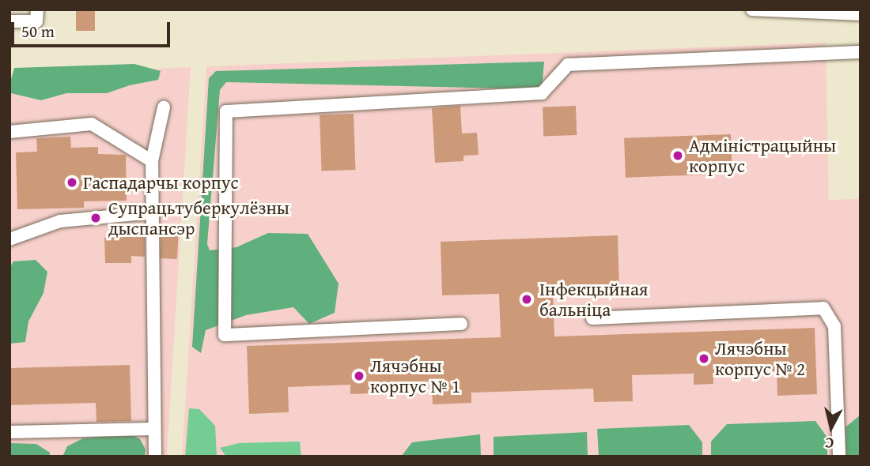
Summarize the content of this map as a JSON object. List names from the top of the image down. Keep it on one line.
{"places":["Адміністрацыйны корпус","Гаспадарчы корпус","Супрацьтуберкулёзны дыспансэр","Інфекцыйная бальніца","Лячэбны корпус № 2","Лячэбны корпус № 1"],"scale_bar":"50 m","north":"bottom"}
